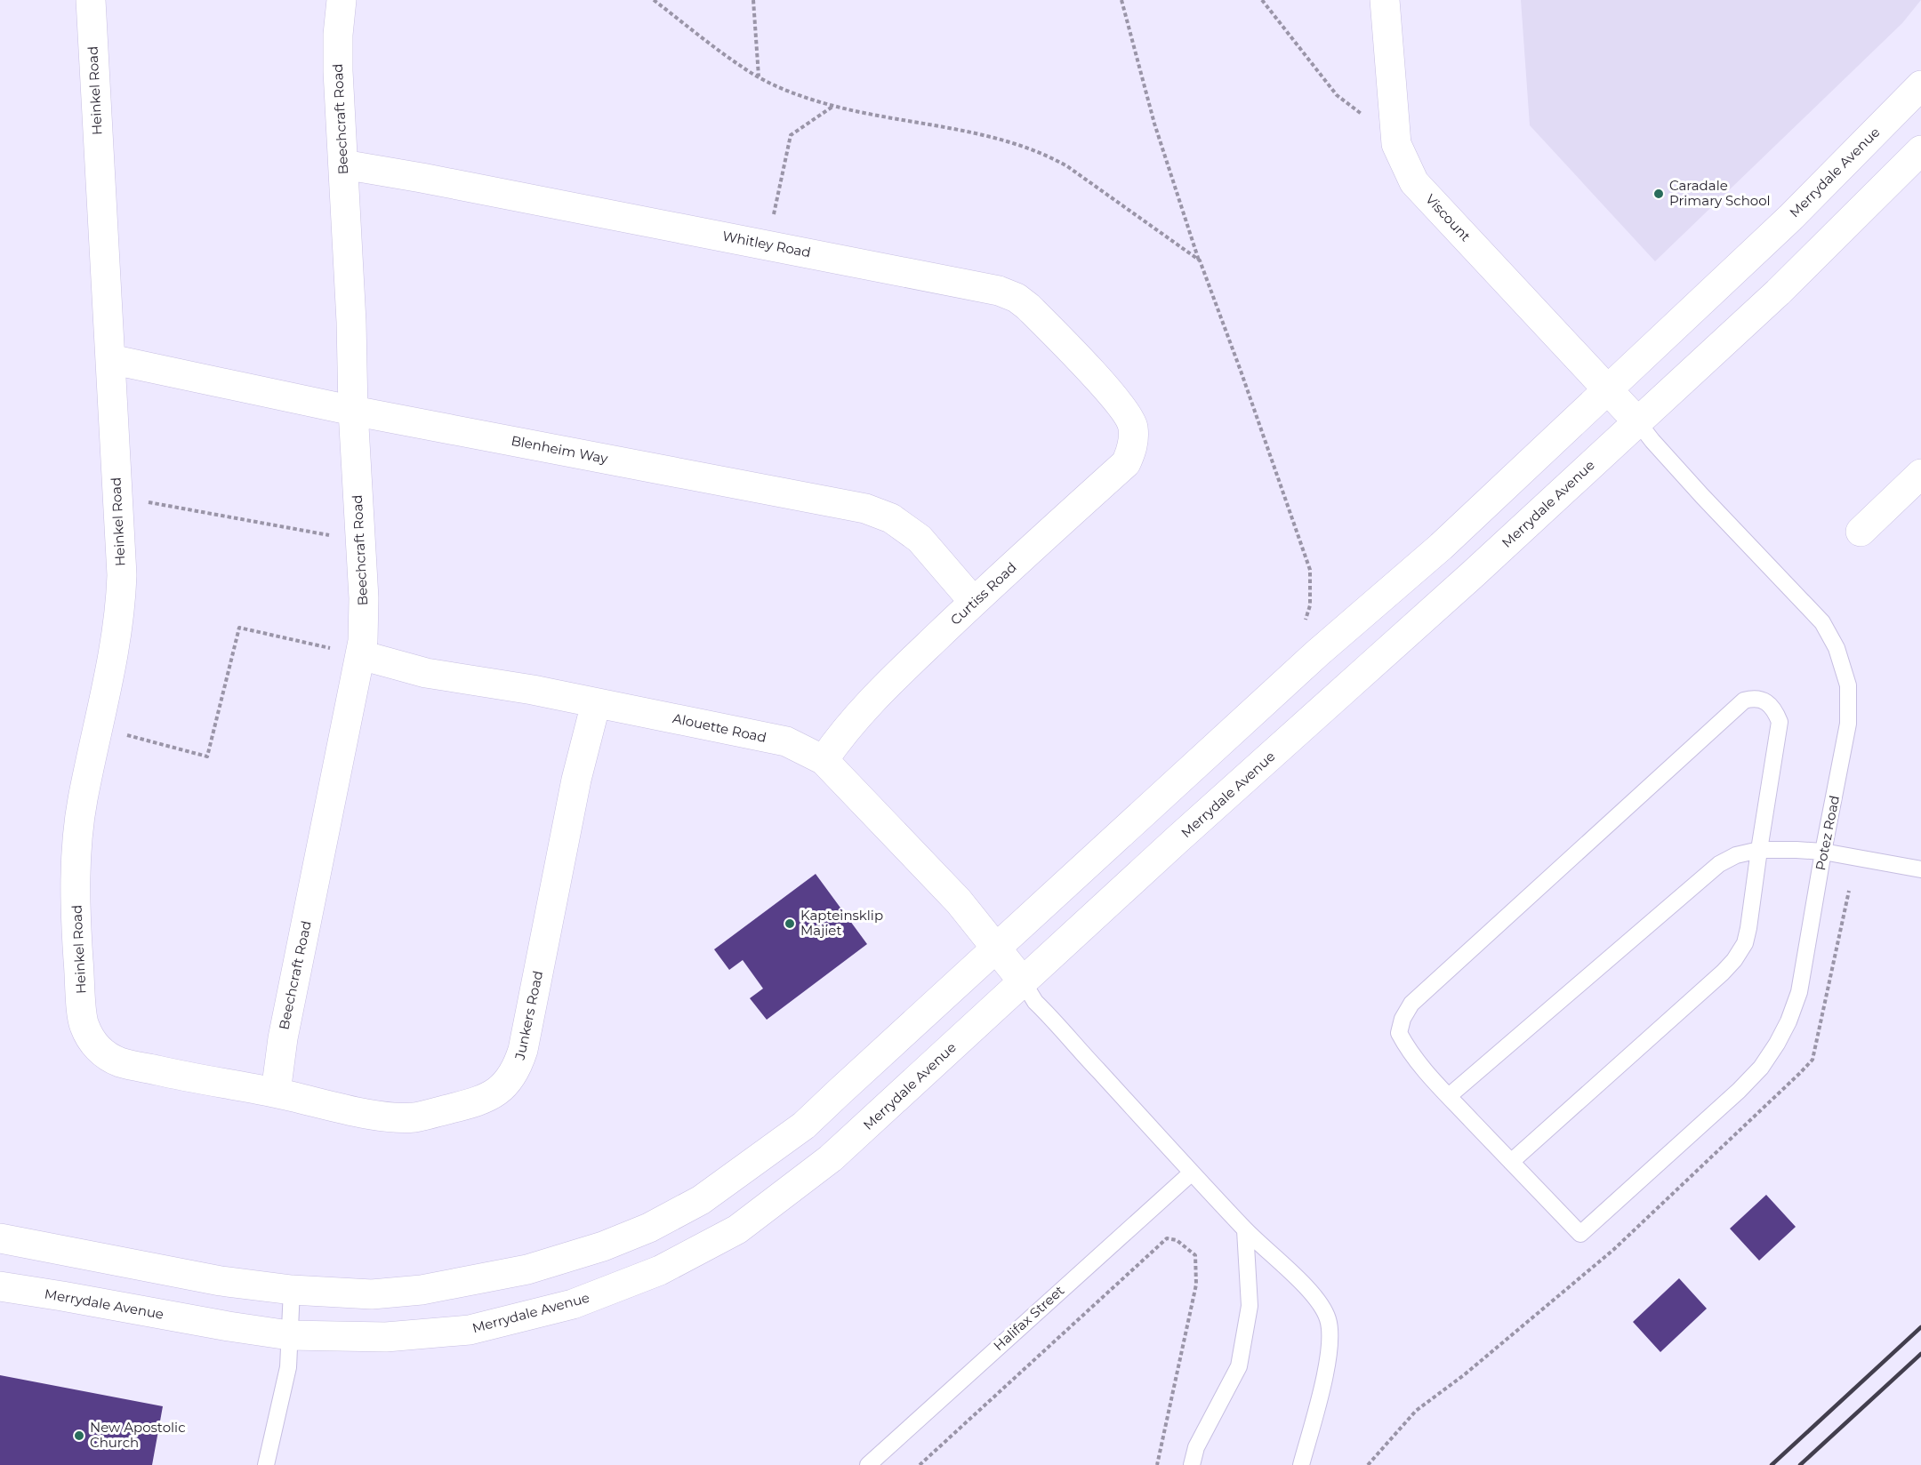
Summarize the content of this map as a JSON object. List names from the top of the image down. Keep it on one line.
{"streets":{"street":["Heinkel Road","Beechcraft Road","Merrydale Avenue","Viscount","Whitley Road","Blenheim Way","Curtiss Road","Alouette Road","Junkers Road"],"lane":["Potez Road","Halifax Street"]},"crossings":[["Heinkel Road","Blenheim Way"],["Heinkel Road","Junkers Road"],["Beechcraft Road","Whitley Road"],["Beechcraft Road","Blenheim Way"],["Beechcraft Road","Alouette Road"],["Beechcraft Road","Junkers Road"],["Merrydale Avenue","Viscount"],["Merrydale Avenue","Alouette Road"],["Merrydale Avenue","Potez Road"],["Whitley Road","Curtiss Road"],["Blenheim Way","Curtiss Road"],["Curtiss Road","Alouette Road"],["Alouette Road","Junkers Road"]],"places":["Caradale Primary School","Kapteinsklip Majiet","New Apostolic Church"]}
